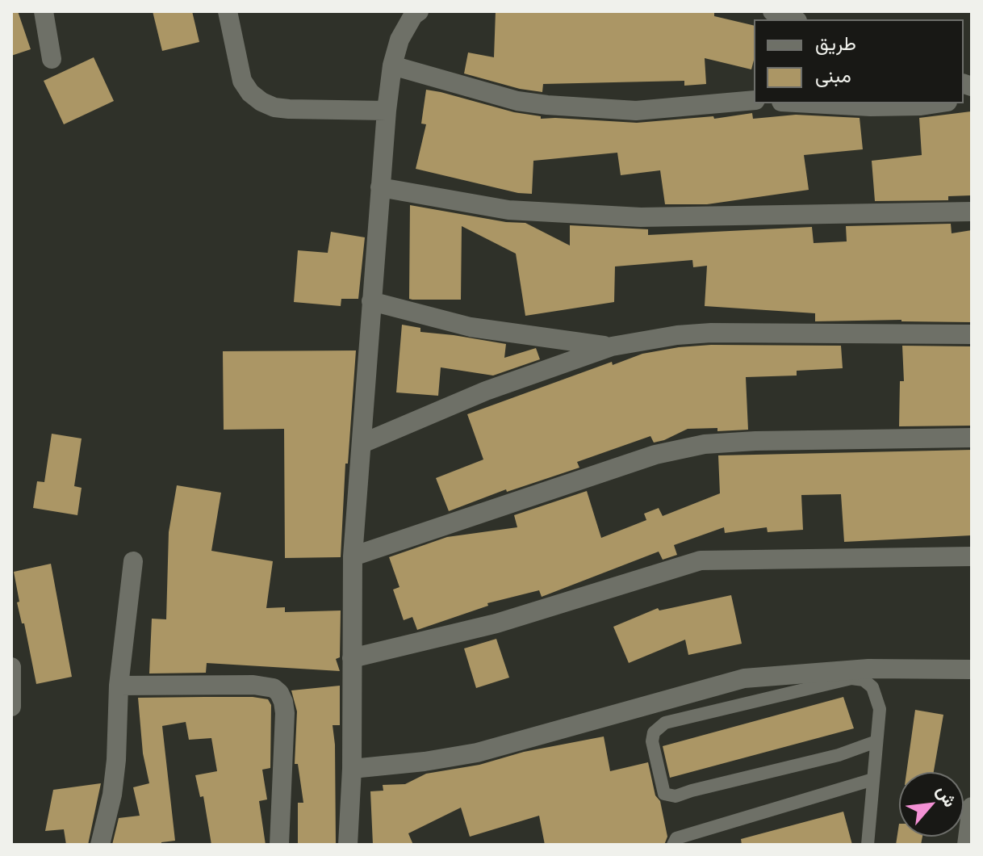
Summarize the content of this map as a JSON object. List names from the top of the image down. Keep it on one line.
{"legend":["طريق","مبنى"],"north":"top right"}
